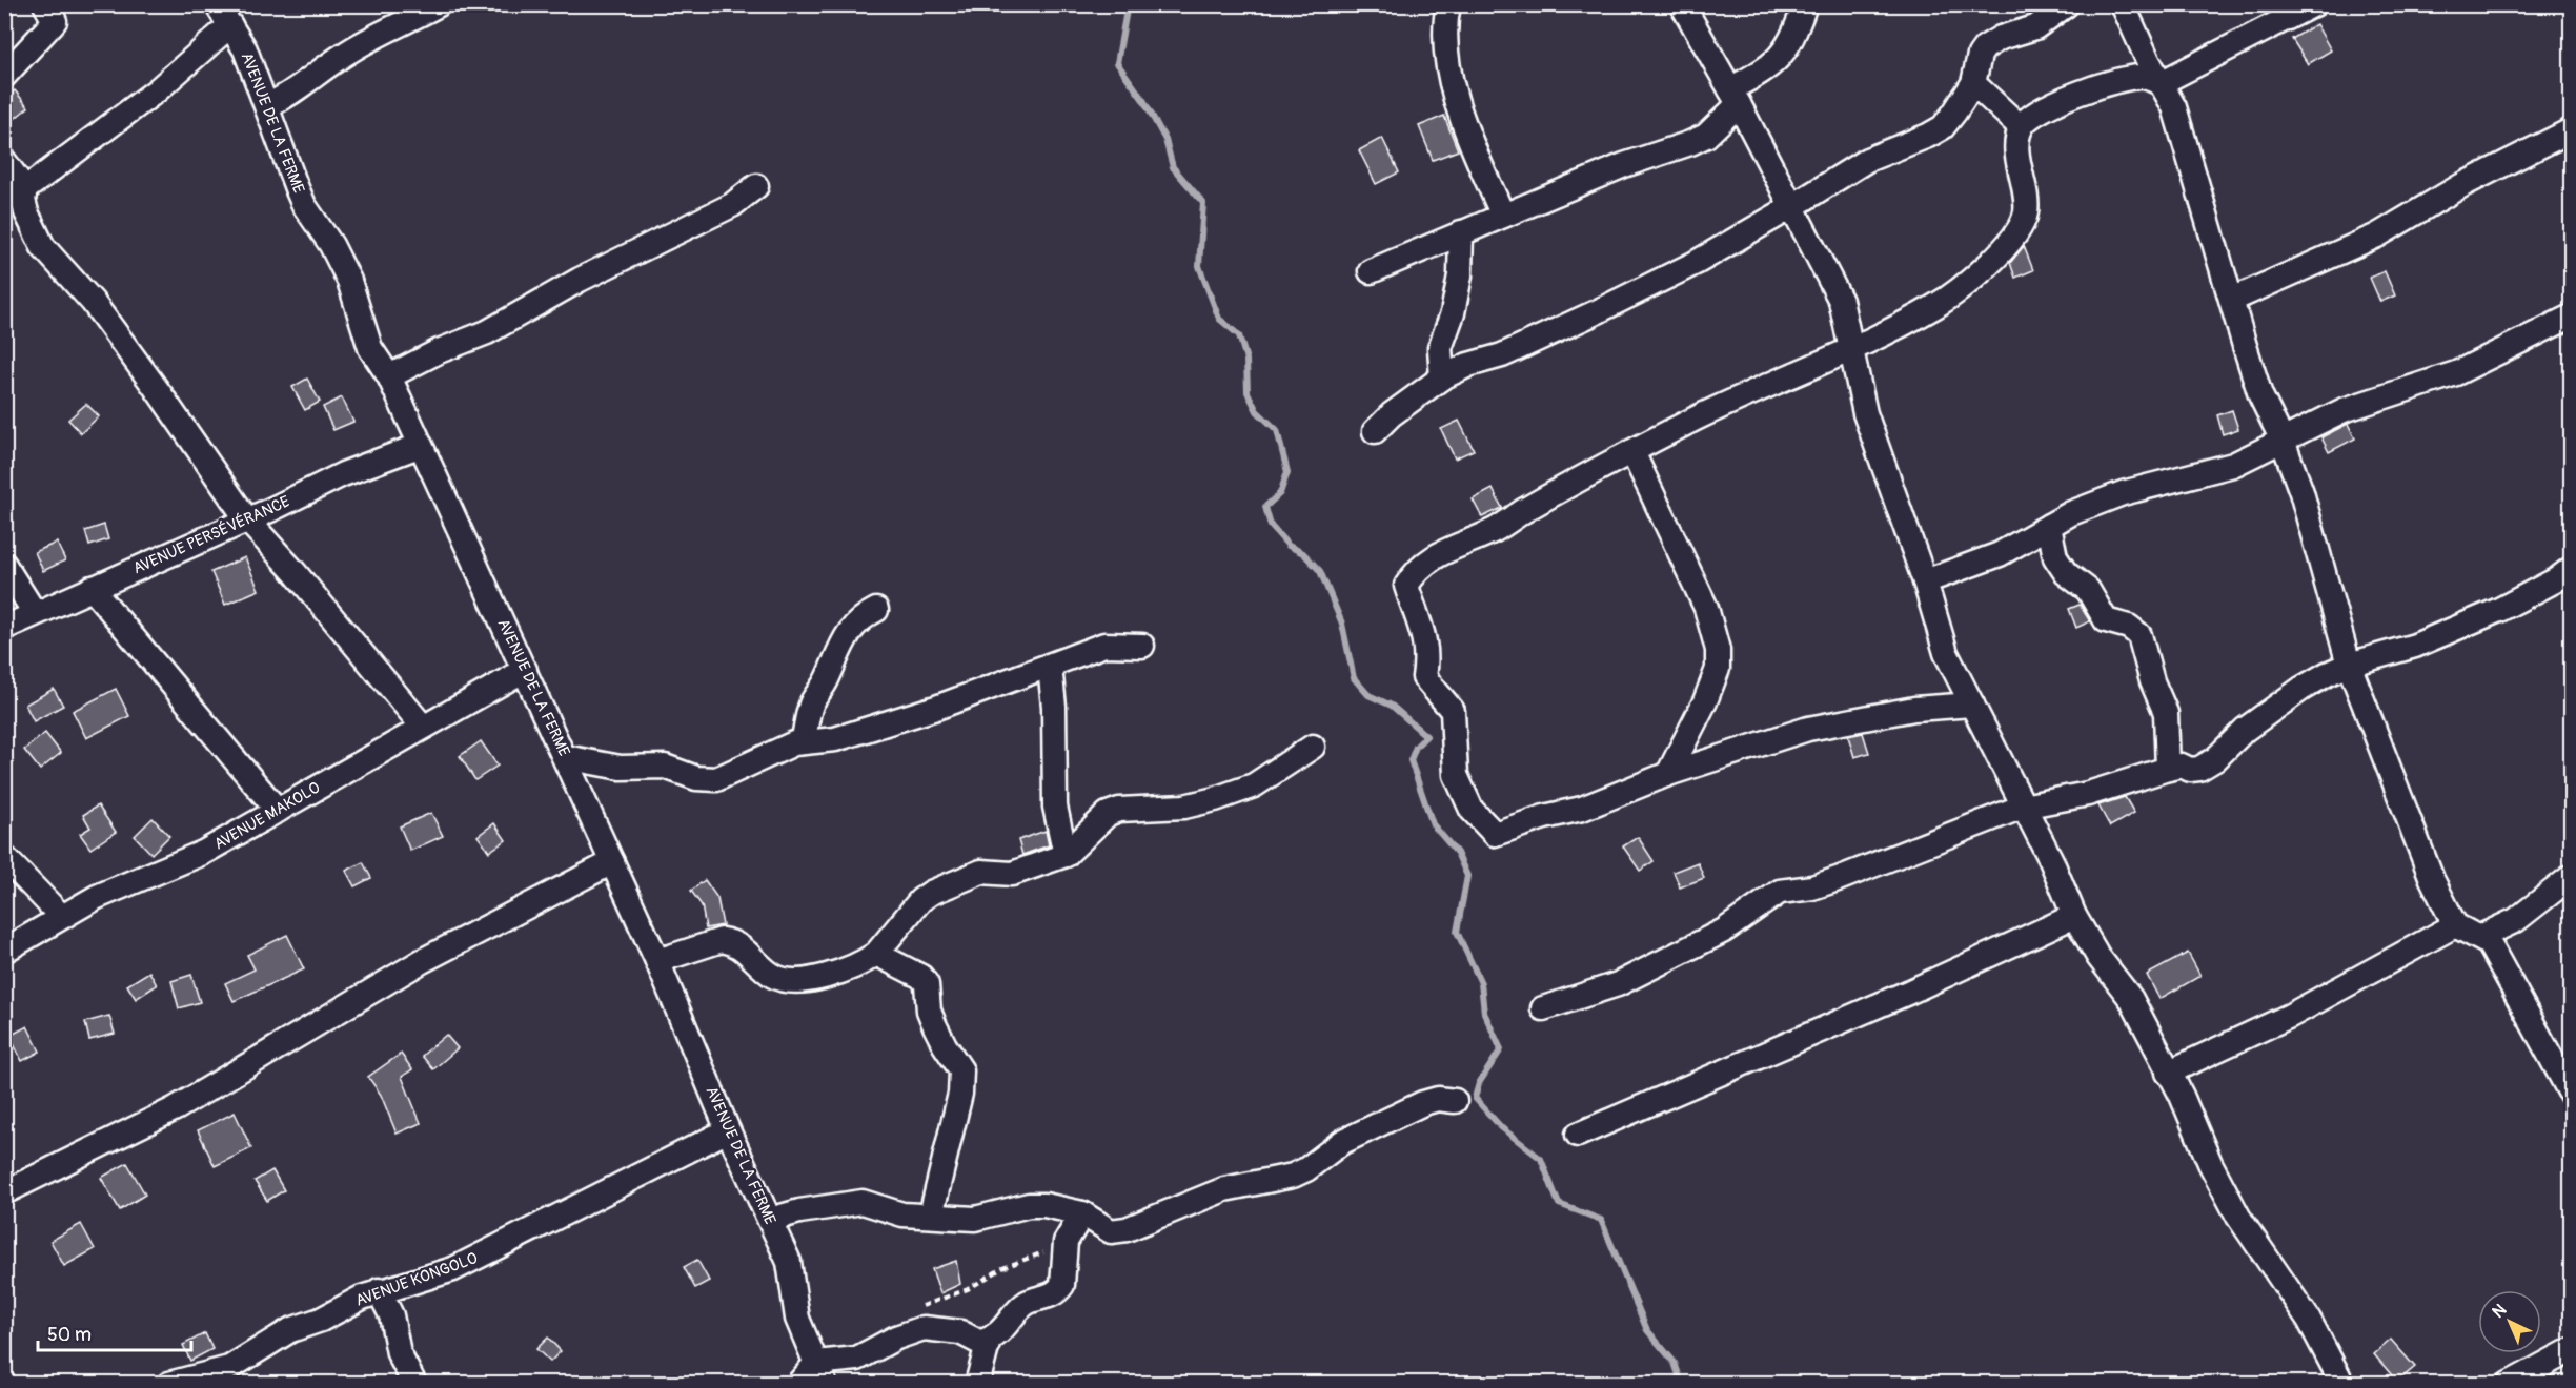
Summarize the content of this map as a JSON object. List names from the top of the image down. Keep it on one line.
{"streets":{"street":["AVENUE DE LA FERME","AVENUE PERSÉVÉRANCE","AVENUE MAKOLO","AVENUE KONGOLO"]},"crossings":[["AVENUE DE LA FERME","AVENUE PERSÉVÉRANCE"],["AVENUE DE LA FERME","AVENUE MAKOLO"],["AVENUE DE LA FERME","AVENUE KONGOLO"]],"scale_bar":"50 m","north":"top left"}
